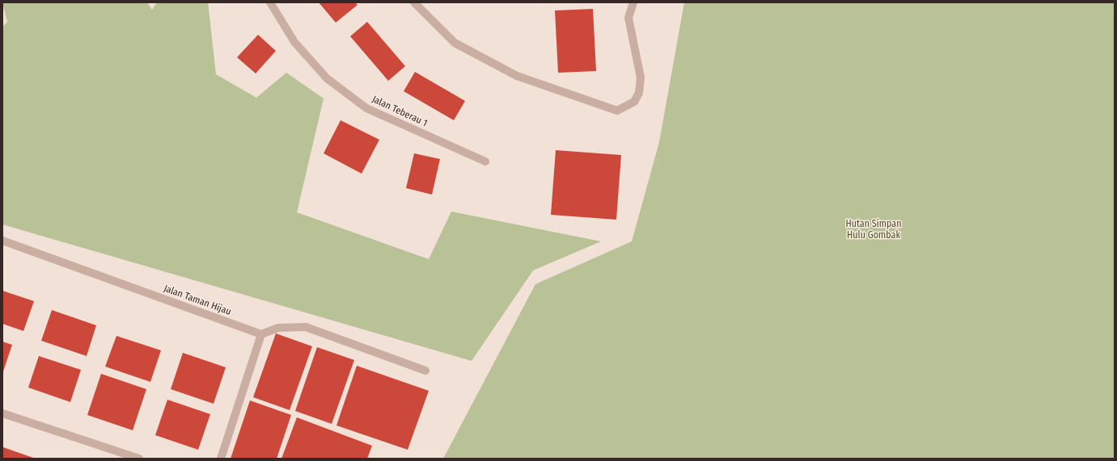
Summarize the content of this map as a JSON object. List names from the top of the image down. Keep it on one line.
{"streets":{"street":["Jalan Teberau 1","Jalan Taman Hijau"]},"parks":["Hutan Simpan Hulu Gombak"]}
